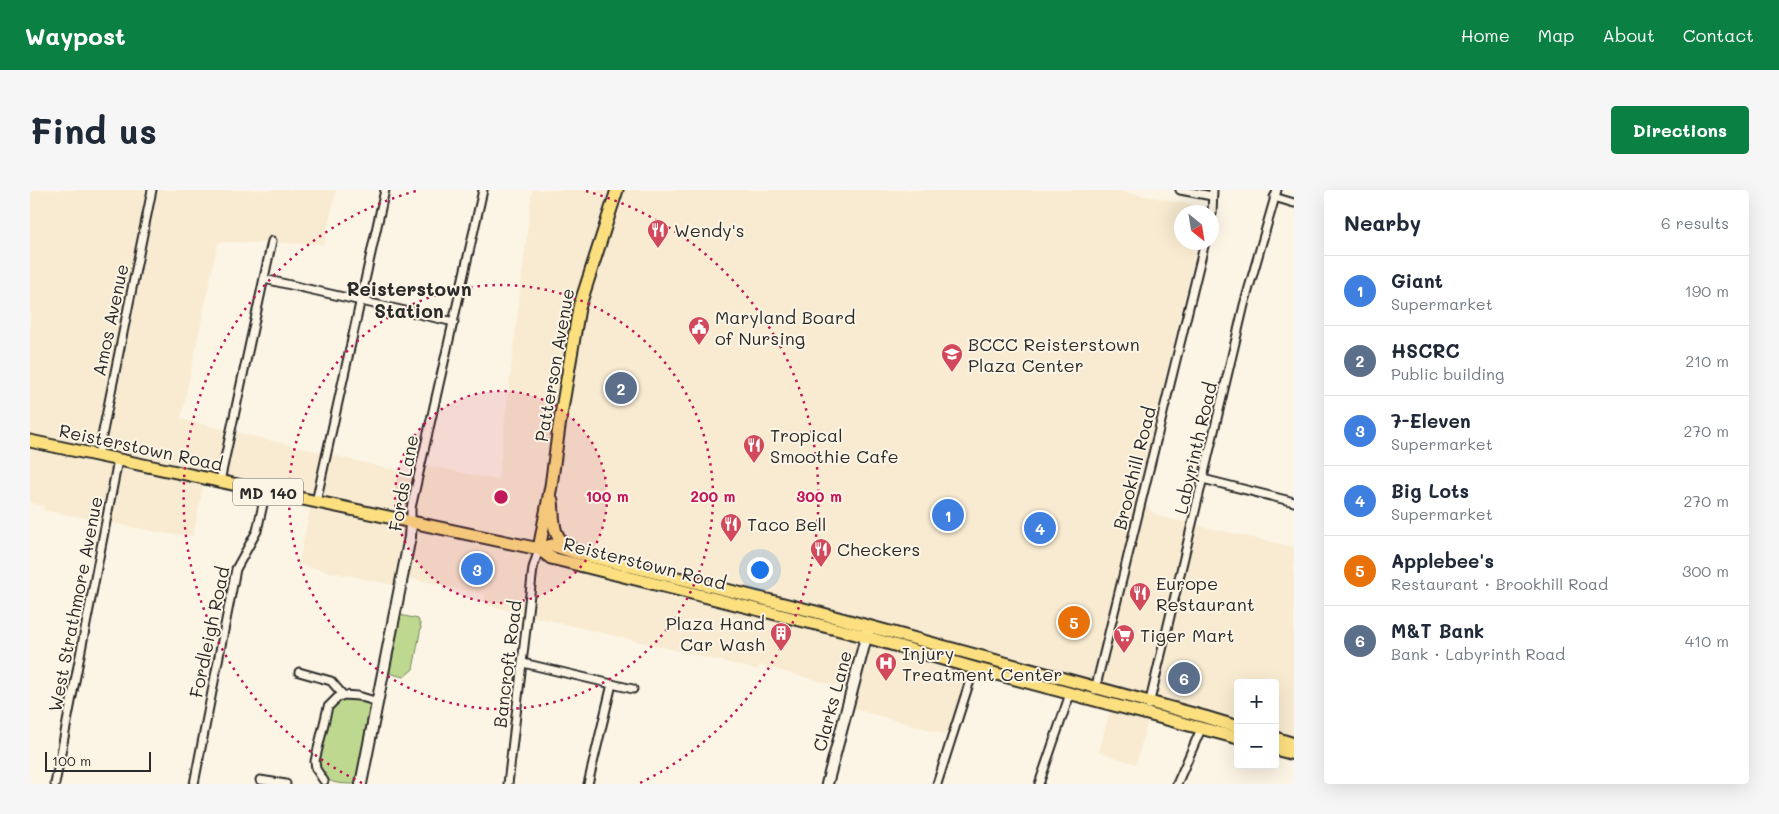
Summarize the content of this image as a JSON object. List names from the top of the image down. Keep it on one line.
{"streets":{"main road":["Patterson Avenue","Reisterstown Road","MD 140"],"street":["Amos Avenue","Labyrinth Road","Brookhill Road","Fords Lane","West Strathmore Avenue","Fordleigh Road","Bancroft Road","Clarks Lane"]},"crossings":[["Amos Avenue","Reisterstown Road"],["Patterson Avenue","Reisterstown Road"],["Patterson Avenue","Bancroft Road"],["Reisterstown Road","Labyrinth Road"],["Reisterstown Road","Brookhill Road"],["Reisterstown Road","Fords Lane"],["Reisterstown Road","West Strathmore Avenue"],["Reisterstown Road","Fordleigh Road"],["Reisterstown Road","Bancroft Road"],["Reisterstown Road","Clarks Lane"]],"districts":["Reisterstown Station"],"places":{"restaurant":["Wendy's","Tropical Smoothie Cafe","Taco Bell","Checkers","Europe Restaurant"],"public building":["Maryland Board of Nursing"],"school or university":["BCCC Reisterstown Plaza Center"],"building":["Plaza Hand Car Wash"],"supermarket":["Tiger Mart"],"hospital":["Injury Treatment Center"]},"scale_bar":"100 m","north":"bottom right","page":{"header":"Waypost","nav":["Home","Map","About","Contact"],"buttons":"Directions","title":"Find us","heading":["Nearby","6 results"],"list":[{"mark":"1","name":"Giant","note":"Supermarket","value":"190 m"},{"mark":"2","name":"HSCRC","note":"Public building","value":"210 m"},{"mark":"3","name":"7-Eleven","note":"Supermarket","value":"270 m"},{"mark":"4","name":"Big Lots","note":"Supermarket","value":"270 m"},{"mark":"5","name":"Applebee's","note":"Restaurant · Brookhill Road","value":"300 m"},{"mark":"6","name":"M&T Bank","note":"Bank · Labyrinth Road","value":"410 m"}],"pins":["2","1","4","3","5","6"],"map_buttons":["+","−"],"scale":"100 m"},"rings":["100 m","200 m","300 m"]}
